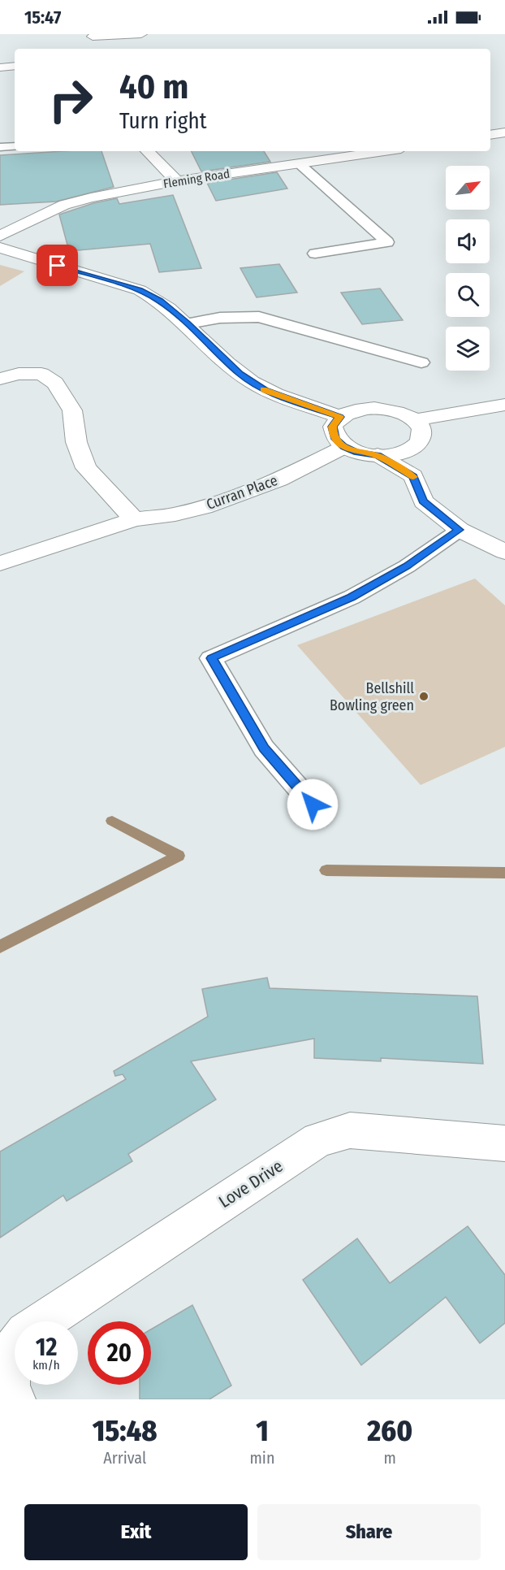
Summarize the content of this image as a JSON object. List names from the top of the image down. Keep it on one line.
{"streets":{"street":["Fleming Road","Curran Place","Love Drive"]},"places":["Bellshill Bowling green"],"north":"top right","page":{"status":"15:47","turn":["40 m","Turn right"],"speed":"12 km/h","limit":"20","eta":["15:48","Arrival","1","min","260","m"],"buttons":["Exit","Share"]}}
